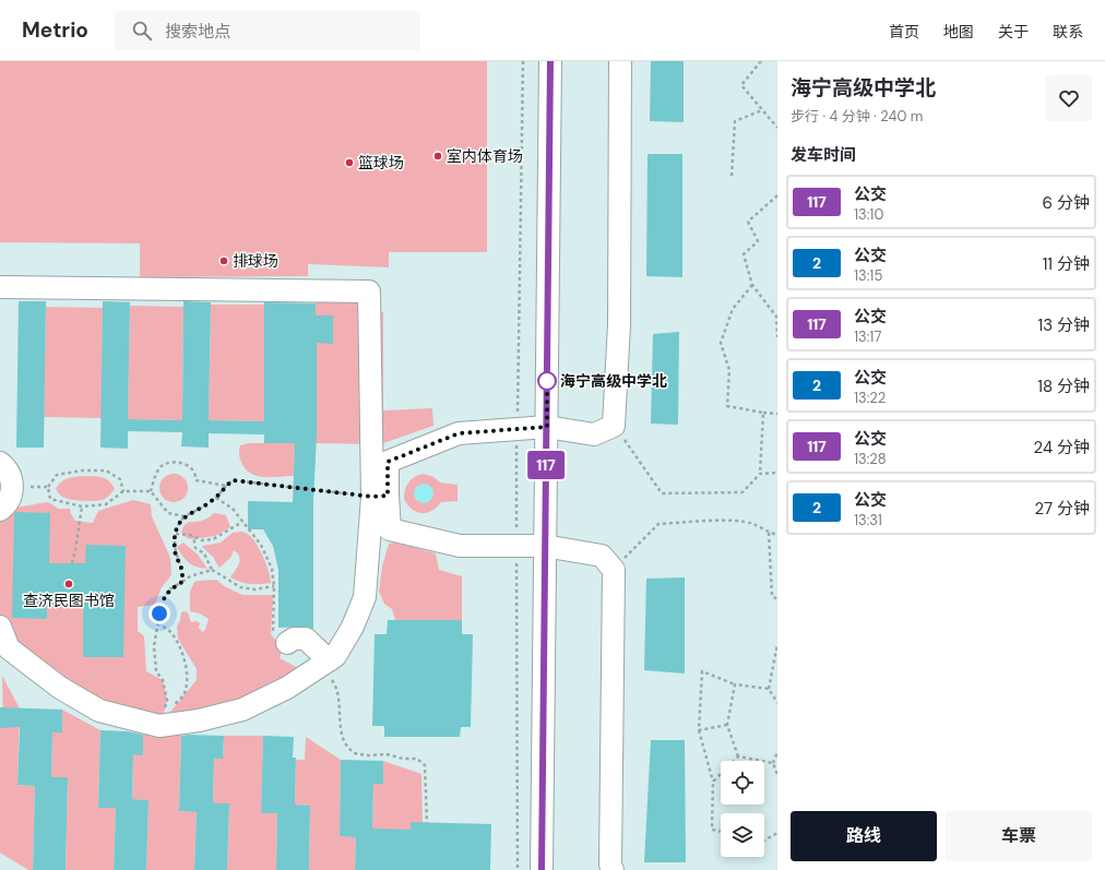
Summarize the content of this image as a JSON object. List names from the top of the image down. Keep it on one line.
{"places":["室内体育场","篮球场","排球场","海宁高级中学北","查济民图书馆"],"lines":["bus line 117"],"page":{"header":"Metrio","search":"搜索地点","nav":["首页","地图","关于","联系"],"on_map":"117","heading":[["海宁高级中学北","步行 · 4 分钟 · 240 m"],"发车时间"],"list":[{"mark":"117","name":"公交","note":"13:10","value":"6 分钟"},{"mark":"2","name":"公交","note":"13:15","value":"11 分钟"},{"mark":"117","name":"公交","note":"13:17","value":"13 分钟"},{"mark":"2","name":"公交","note":"13:22","value":"18 分钟"},{"mark":"117","name":"公交","note":"13:28","value":"24 分钟"},{"mark":"2","name":"公交","note":"13:31","value":"27 分钟"}],"buttons":["路线","车票"]}}
